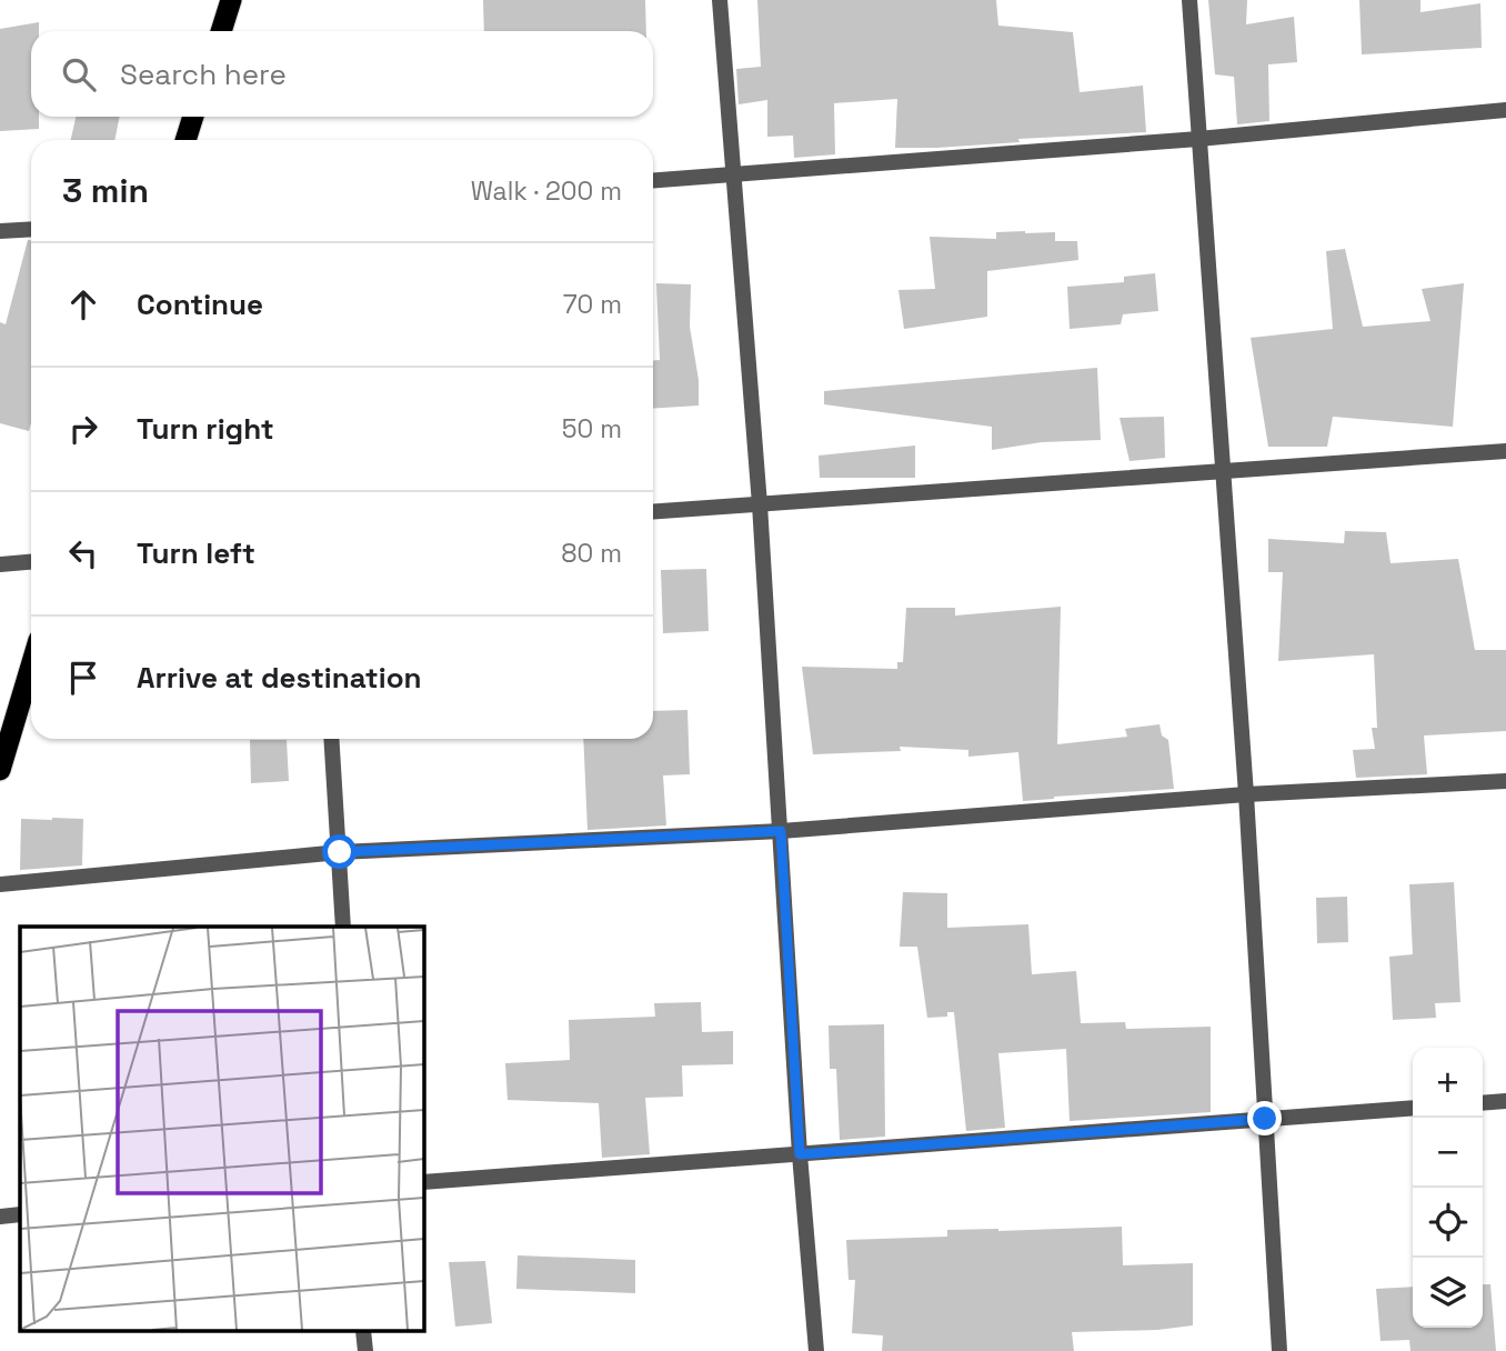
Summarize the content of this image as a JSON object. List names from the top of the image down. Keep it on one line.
{"page":{"search":"Search here","heading":["3 min","Walk · 200 m"],"list":[["Continue","70 m"],["Turn right","50 m"],["Turn left","80 m"],"Arrive at destination"],"map_buttons":["+","−"]}}
